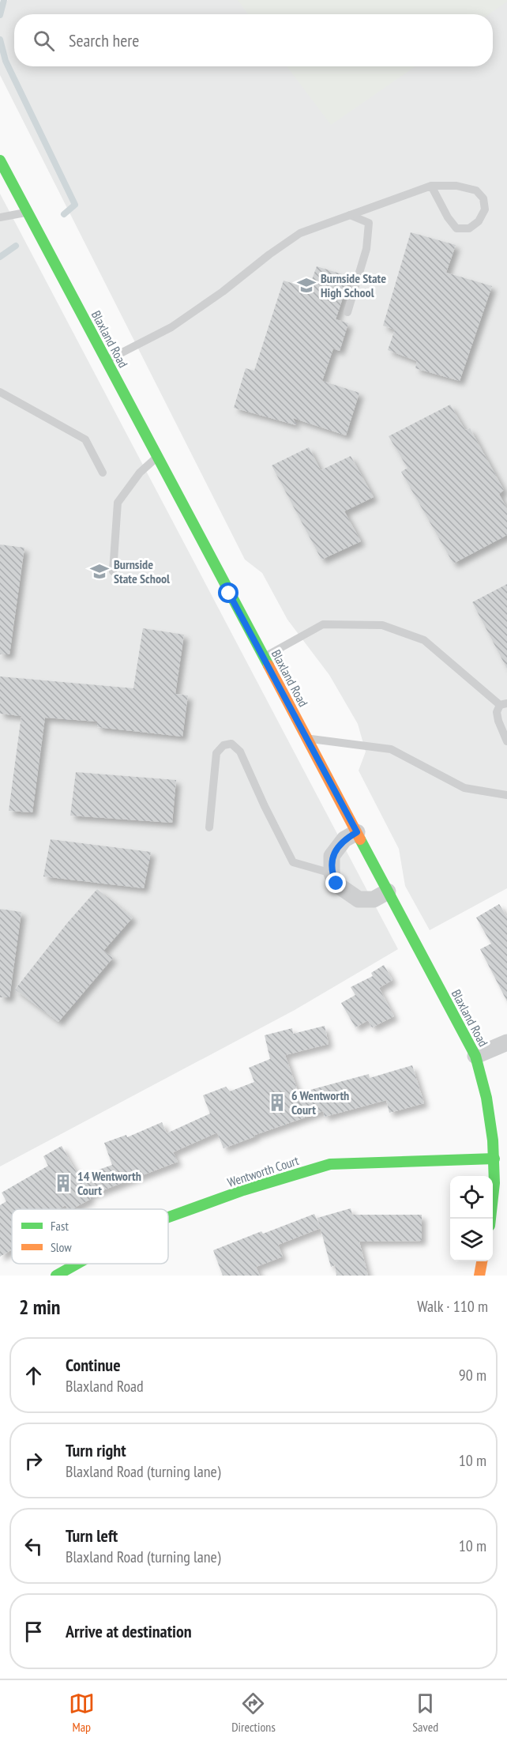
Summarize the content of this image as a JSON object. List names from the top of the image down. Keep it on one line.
{"streets":{"street":["Blaxland Road","Wentworth Court"]},"crossings":[["Blaxland Road","Wentworth Court"]],"places":{"school or university":["Burnside State High School","Burnside State School"],"building":["6 Wentworth Court","14 Wentworth Court"]},"legend":["Fast","Slow"],"page":{"search":"Search here","heading":["2 min","Walk · 110 m"],"list":[["Continue","Blaxland Road","90 m"],["Turn right","Blaxland Road (turning lane)","10 m"],["Turn left","Blaxland Road (turning lane)","10 m"],"Arrive at destination"],"nav":["Map","Directions","Saved"]}}
